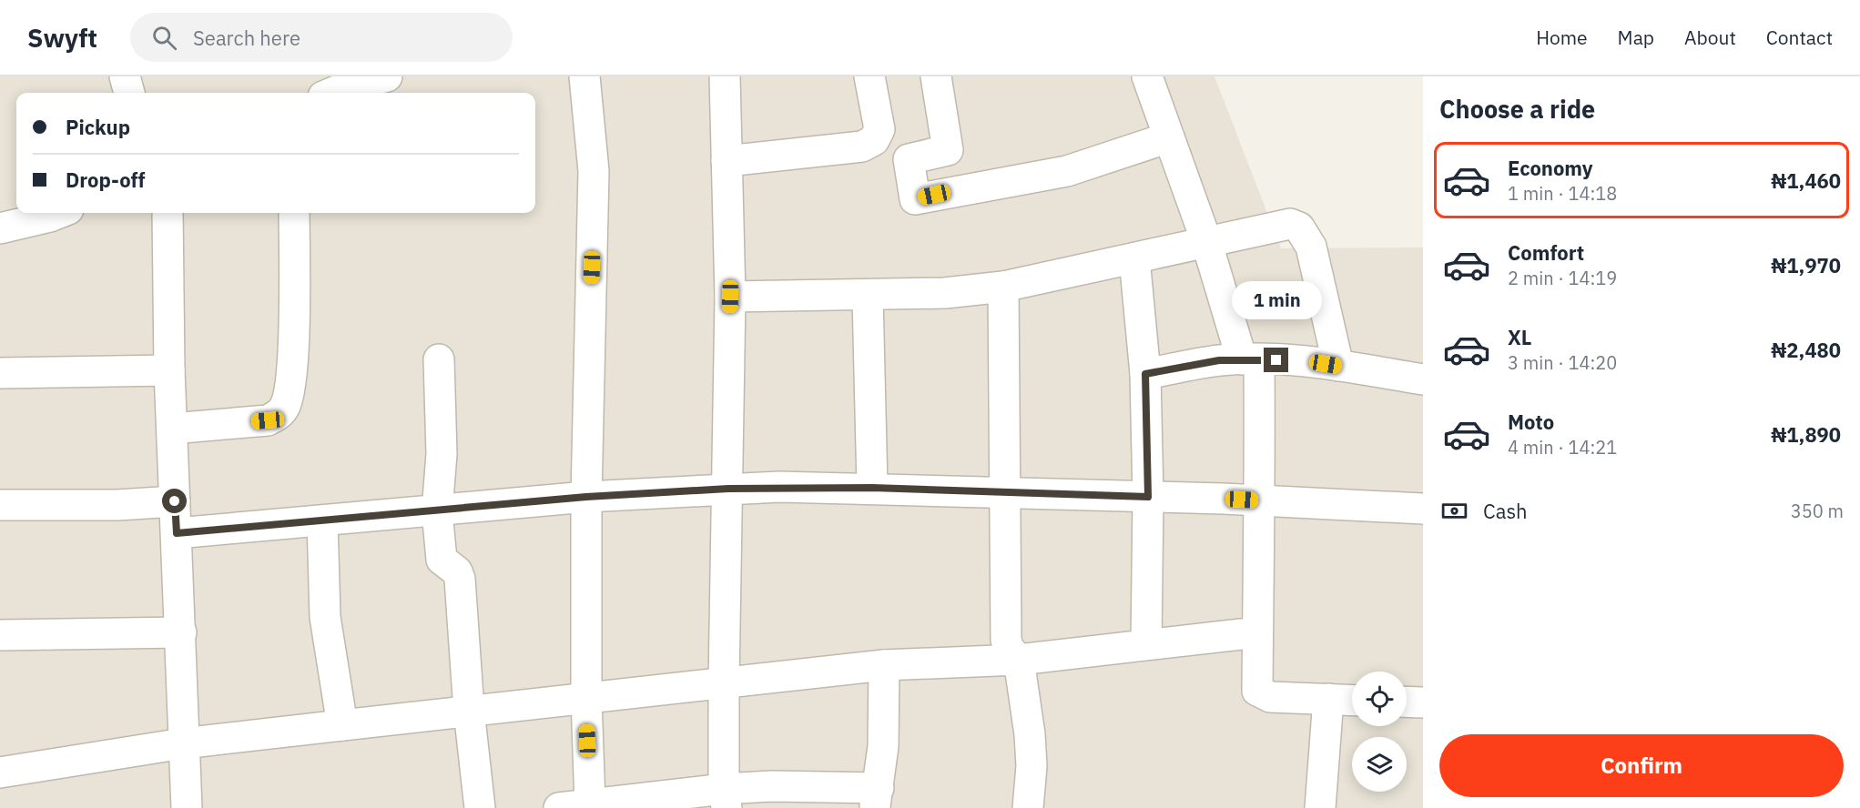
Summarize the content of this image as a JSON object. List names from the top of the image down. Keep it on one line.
{"page":{"header":"Swyft","search":"Search here","nav":["Home","Map","About","Contact"],"heading":"Choose a ride","banner":["Pickup","Drop-off"],"list":[{"name":"Economy","note":"1 min · 14:18","value":"₦1,460"},{"name":"Comfort","note":"2 min · 14:19","value":"₦1,970"},{"name":"XL","note":"3 min · 14:20","value":"₦2,480"},{"name":"Moto","note":"4 min · 14:21","value":"₦1,890"}],"bubble":"1 min","pay":["Cash","350 m"],"buttons":"Confirm"}}
